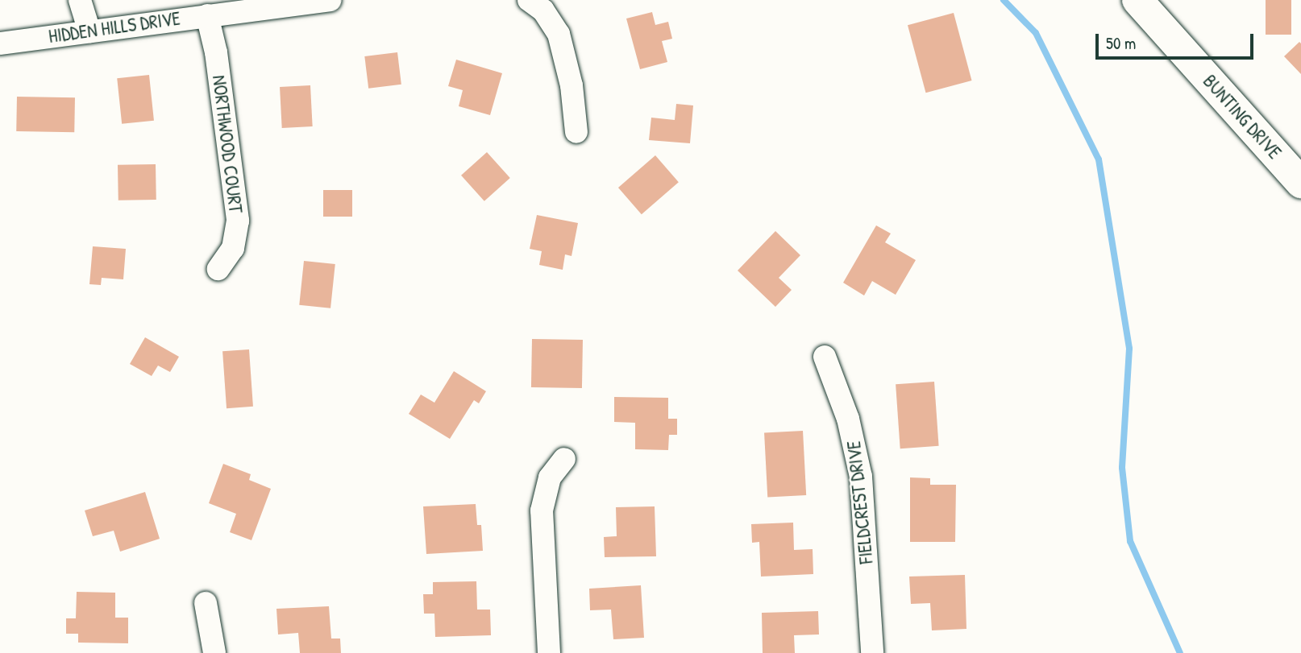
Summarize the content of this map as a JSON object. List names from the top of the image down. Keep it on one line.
{"streets":{"street":["HIDDEN HILLS DRIVE","BUNTING DRIVE","NORTHWOOD COURT","FIELDCREST DRIVE"]},"crossings":[["HIDDEN HILLS DRIVE","NORTHWOOD COURT"]],"scale_bar":"50 m"}
